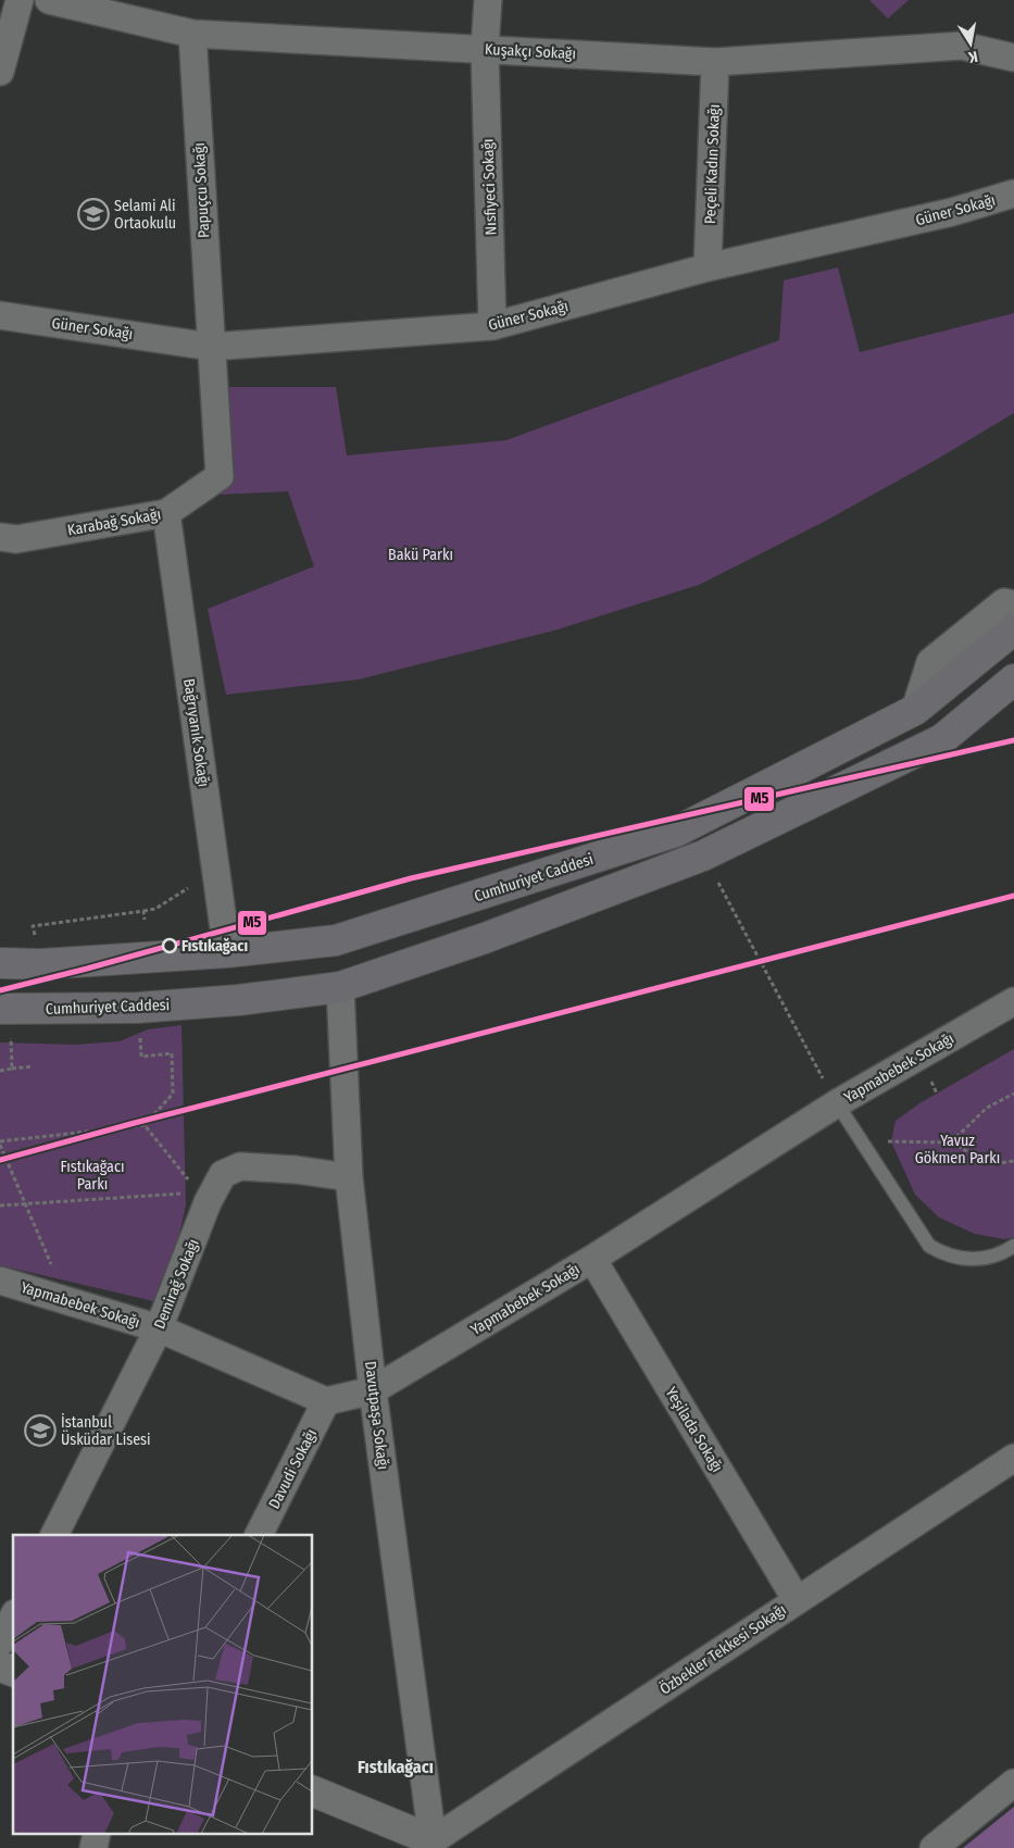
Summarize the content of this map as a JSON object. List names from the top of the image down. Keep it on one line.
{"streets":{"main road":["Cumhuriyet Caddesi"],"street":["Kuşakçı Sokağı","Peçeli Kadın Sokağı","Nısfiyeci Sokağı","Papuçcu Sokağı","Güner Sokağı","Karabağ Sokağı","Bağrıyanık Sokağı","Yapmabebek Sokağı","Demirağ Sokağı","Davutpaşa Sokağı","Yeşilada Sokağı","Davudi Sokağı","Özbekler Tekkesi Sokağı"]},"crossings":[["Kuşakçı Sokağı","Peçeli Kadın Sokağı"],["Kuşakçı Sokağı","Nısfiyeci Sokağı"],["Kuşakçı Sokağı","Papuçcu Sokağı"],["Peçeli Kadın Sokağı","Güner Sokağı"],["Nısfiyeci Sokağı","Güner Sokağı"],["Papuçcu Sokağı","Güner Sokağı"],["Papuçcu Sokağı","Karabağ Sokağı"],["Güner Sokağı","Karabağ Sokağı"],["Karabağ Sokağı","Bağrıyanık Sokağı"],["Bağrıyanık Sokağı","Cumhuriyet Caddesi"],["Cumhuriyet Caddesi","Davutpaşa Sokağı"],["Yapmabebek Sokağı","Demirağ Sokağı"],["Yapmabebek Sokağı","Davutpaşa Sokağı"],["Yapmabebek Sokağı","Yeşilada Sokağı"],["Yapmabebek Sokağı","Davudi Sokağı"],["Demirağ Sokağı","Davutpaşa Sokağı"],["Davutpaşa Sokağı","Özbekler Tekkesi Sokağı"],["Yeşilada Sokağı","Özbekler Tekkesi Sokağı"]],"districts":["Fıstıkağacı"],"parks":["Bakü Parkı","Yavuz Gökmen Parkı","Fıstıkağacı Parkı"],"places":{"school or university":["Selami Ali Ortaokulu","İstanbul Üsküdar Lisesi"],"other":["Fıstıkağacı"]},"lines":["transit line M5"],"north":"bottom"}
